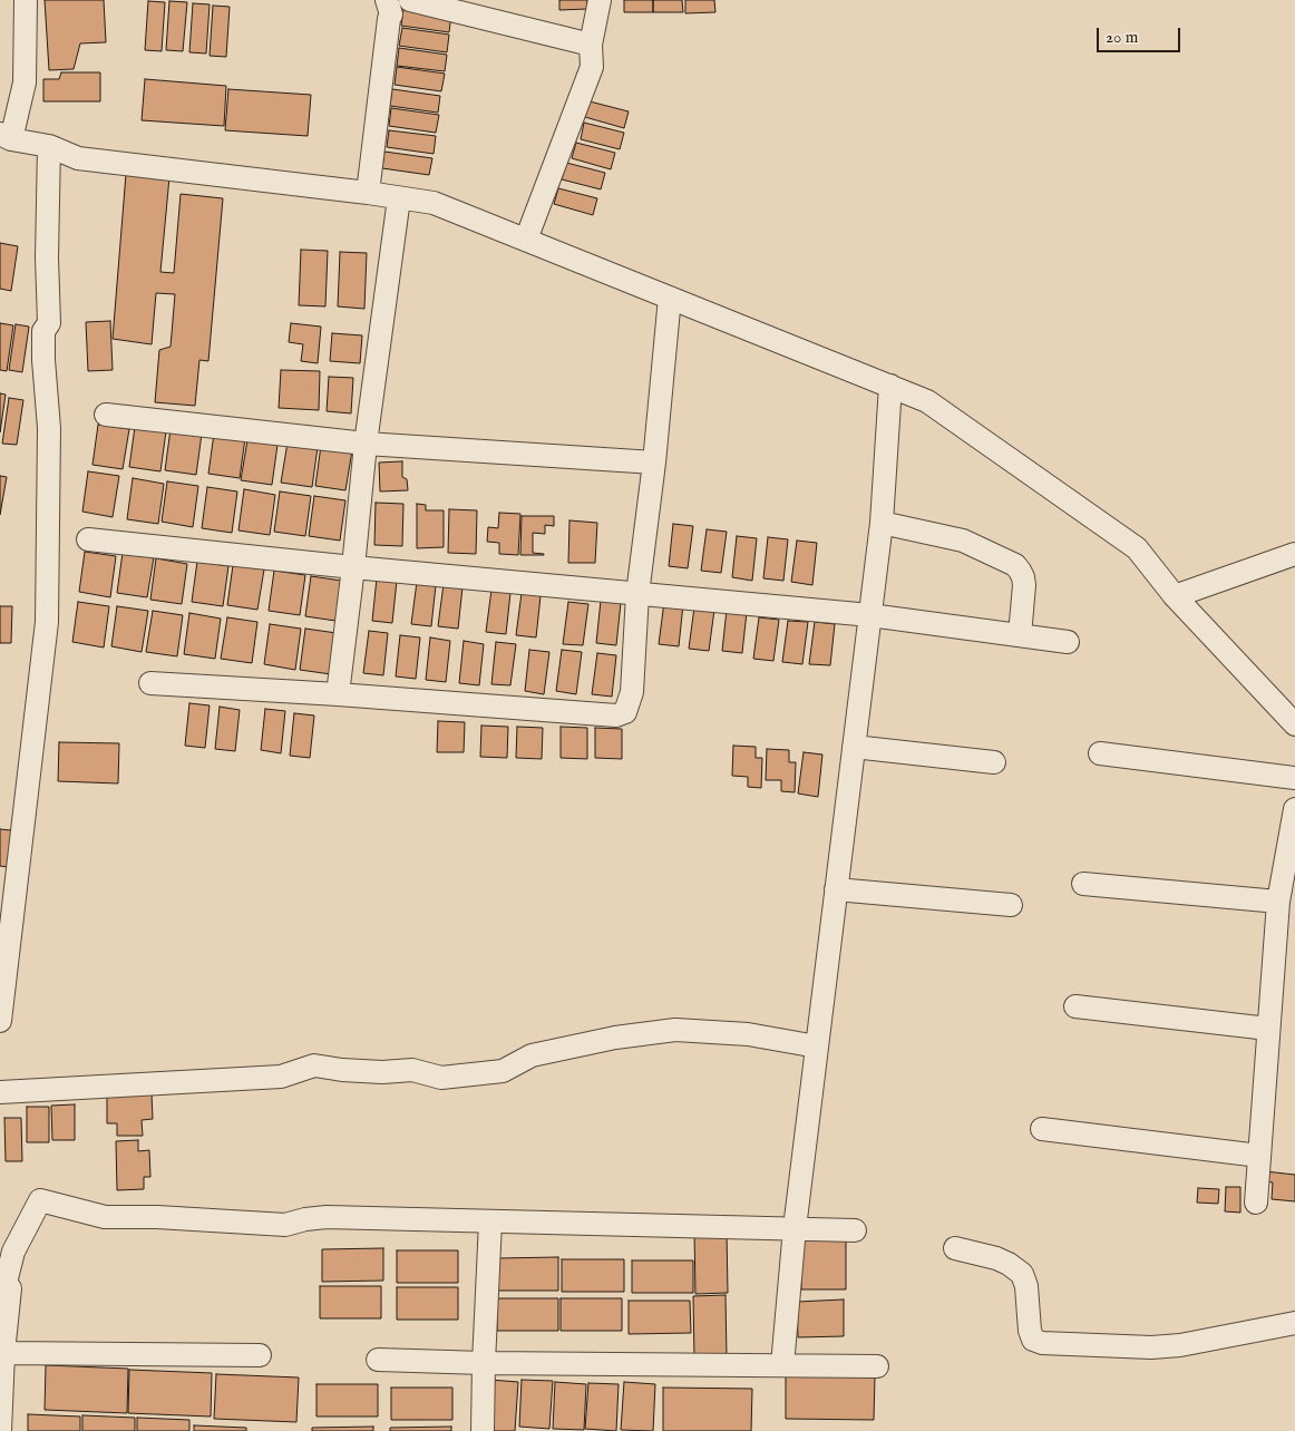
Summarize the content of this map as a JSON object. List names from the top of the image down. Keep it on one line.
{"scale_bar":"20 m"}
